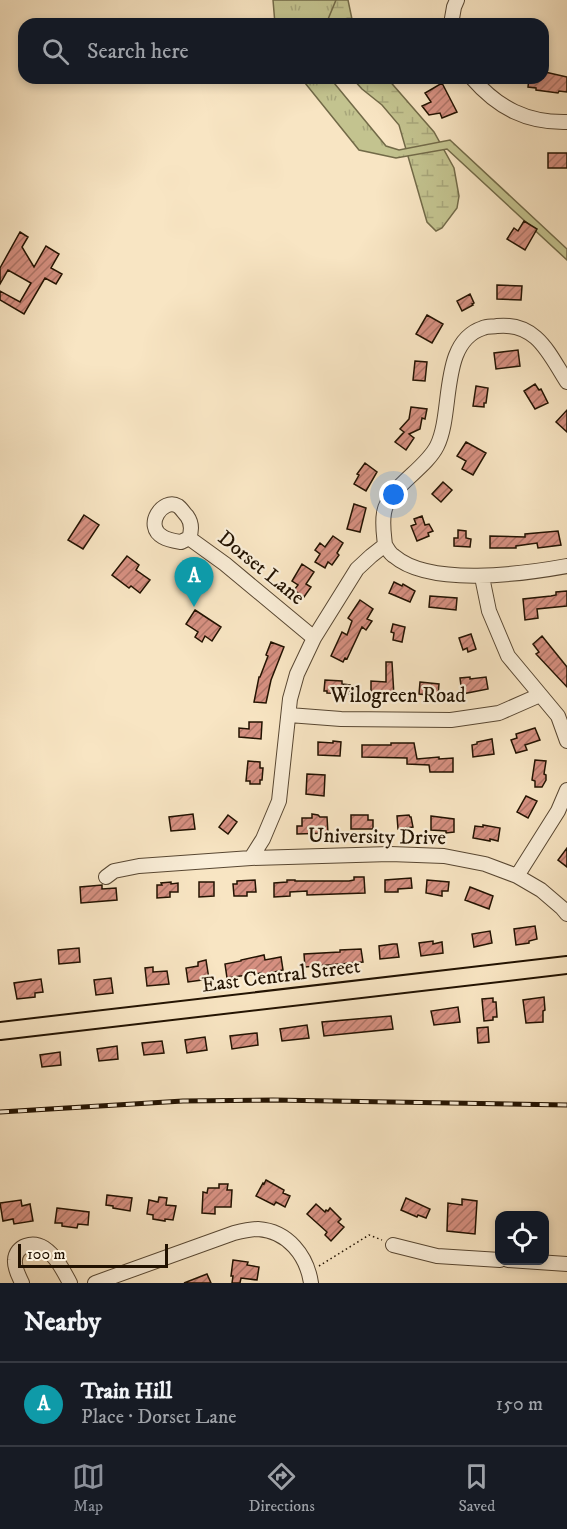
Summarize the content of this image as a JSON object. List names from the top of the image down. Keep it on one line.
{"streets":{"main road":["East Central Street"],"street":["Dorset Lane","Wilogreen Road","University Drive"]},"scale_bar":"100 m","page":{"search":"Search here","pins":"A","scale":"100 m","heading":"Nearby","list":[{"mark":"A","name":"Train Hill","note":"Place · Dorset Lane","value":"150 m"}],"nav":["Map","Directions","Saved"]}}
